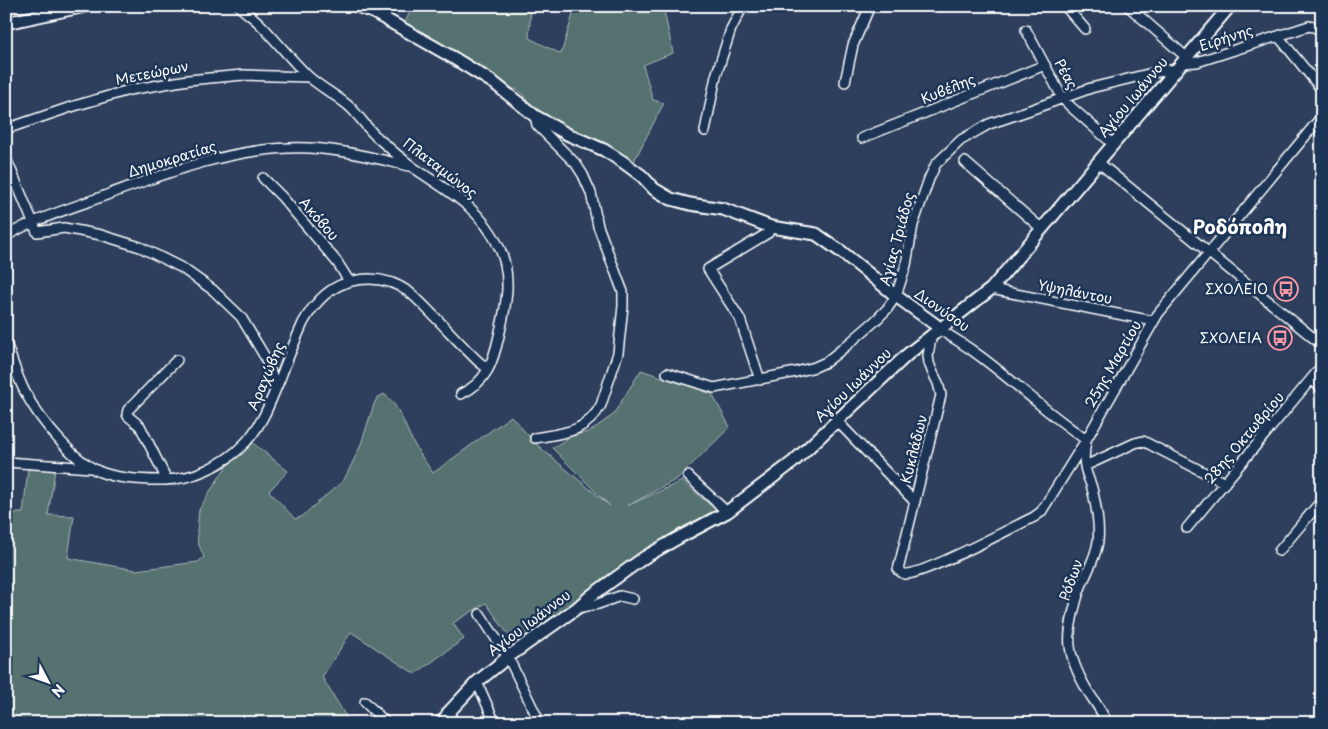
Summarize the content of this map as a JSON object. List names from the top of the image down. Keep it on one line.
{"streets":{"street":["Ειρήνης","Μετεώρων","Ρέας","Κυβέλης","Αγίου Ιωάννου","Δημοκρατίας","Πλαταμώνος","Ακόβου","Αγίας Τριάδος","Υψηλάντου","Διονύσου","25ης Μαρτίου","Αραχώβης","28ης Οκτωβρίου","Κυκλάδων","Ρόδων"]},"crossings":[["Ειρήνης","Αγίου Ιωάννου"],["Ειρήνης","Αγίας Τριάδος"],["Μετεώρων","Πλαταμώνος"],["Ρέας","Κυβέλης"],["Ρέας","Αγίου Ιωάννου"],["Ρέας","Αγίας Τριάδος"],["Αγίου Ιωάννου","Αγίας Τριάδος"],["Αγίου Ιωάννου","Υψηλάντου"],["Αγίου Ιωάννου","Διονύσου"],["Αγίου Ιωάννου","Κυκλάδων"],["Δημοκρατίας","Πλαταμώνος"],["Πλαταμώνος","Αραχώβης"],["Ακόβου","Αραχώβης"],["Αγίας Τριάδος","Διονύσου"],["Υψηλάντου","25ης Μαρτίου"],["Διονύσου","25ης Μαρτίου"],["Διονύσου","Κυκλάδων"],["Διονύσου","Ρόδων"],["25ης Μαρτίου","Κυκλάδων"],["25ης Μαρτίου","Ρόδων"]],"districts":["Ροδόπολη"],"places":{"bus stop":["ΣΧΟΛΕΙΟ","ΣΧΟΛΕΙΑ"]},"north":"bottom right"}
